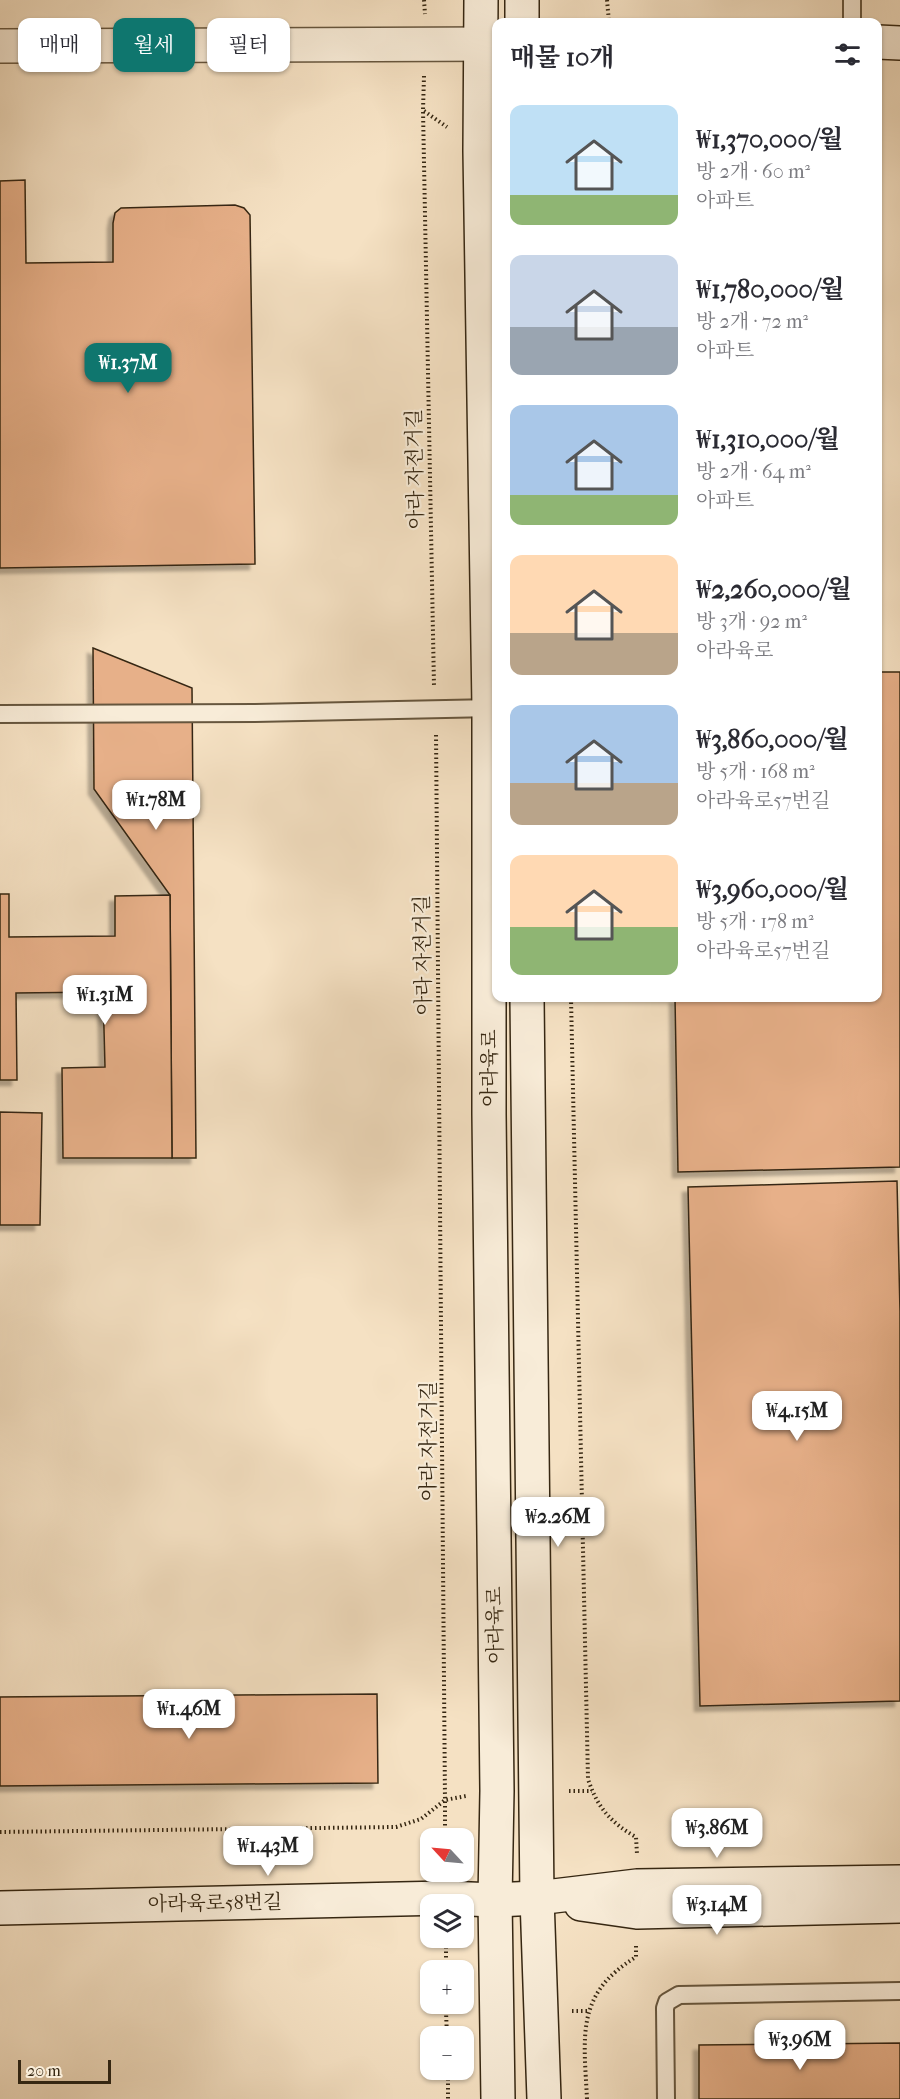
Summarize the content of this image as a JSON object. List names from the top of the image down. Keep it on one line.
{"streets":{"street":["아라육로","아라육로58번길"],"path":["아라 자전거길"]},"crossings":[["아라육로","아라육로58번길"]],"scale_bar":"20 m","north":"top left","page":{"chip":["매매","월세","필터"],"heading":"매물 10개","list":[{"name":"₩1,370,000/월","note":"방 2개 · 60 m² · 아파트"},{"name":"₩1,780,000/월","note":"방 2개 · 72 m² · 아파트"},{"name":"₩1,310,000/월","note":"방 2개 · 64 m² · 아파트"},{"name":"₩2,260,000/월","note":"방 3개 · 92 m² · 아라육로"},{"name":"₩3,860,000/월","note":"방 5개 · 168 m² · 아라육로57번길"},{"name":"₩3,960,000/월","note":"방 5개 · 178 m² · 아라육로57번길"}],"price":["₩1.37M","₩1.78M","₩1.31M","₩4.15M","₩2.26M","₩1.46M","₩3.86M","₩1.43M","₩3.14M","₩3.96M"],"map_buttons":["+","−"],"scale":"20 m"}}
